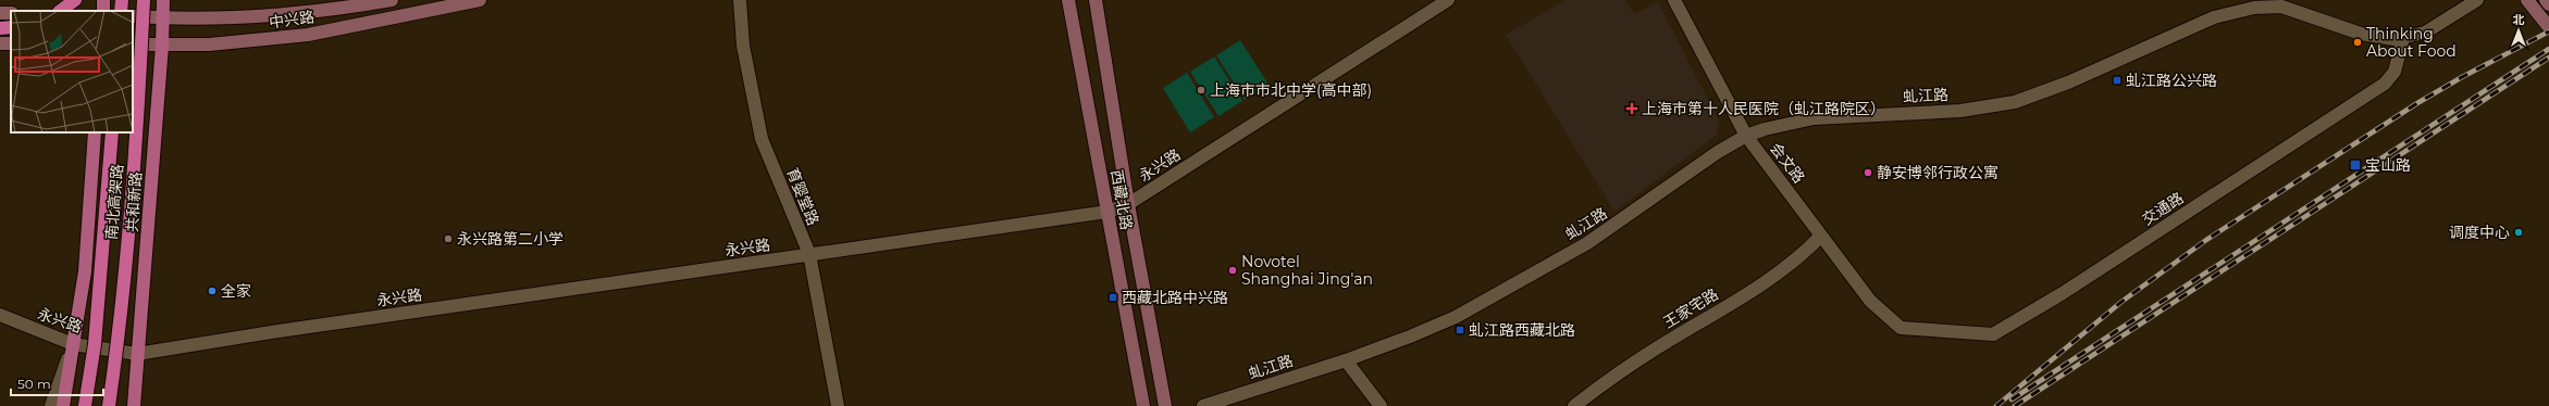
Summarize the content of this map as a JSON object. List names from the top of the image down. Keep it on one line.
{"streets":{"highway":["南北高架路"],"main road":["中兴路","西藏北路","共和新路"],"street":["虬江路","会文路","永兴路","育婴堂路","交通路","王家宅路"]},"crossings":[["中兴路","共和新路"],["虬江路","会文路"],["虬江路","交通路"],["会文路","交通路"],["会文路","王家宅路"],["永兴路","育婴堂路"],["永兴路","西藏北路"],["永兴路","共和新路"]],"places":{"other":["Thinking About Food","上海市市北中学(高中部)","静安博邻行政公寓","调度中心","永兴路第二小学","Novotel Shanghai Jing'an","全家"],"transit":["虬江路公兴路","宝山路","西藏北路中兴路","虬江路西藏北路"],"health":["上海市第十人民医院（虬江路院区）"]},"scale_bar":"50 m","north":"top"}
